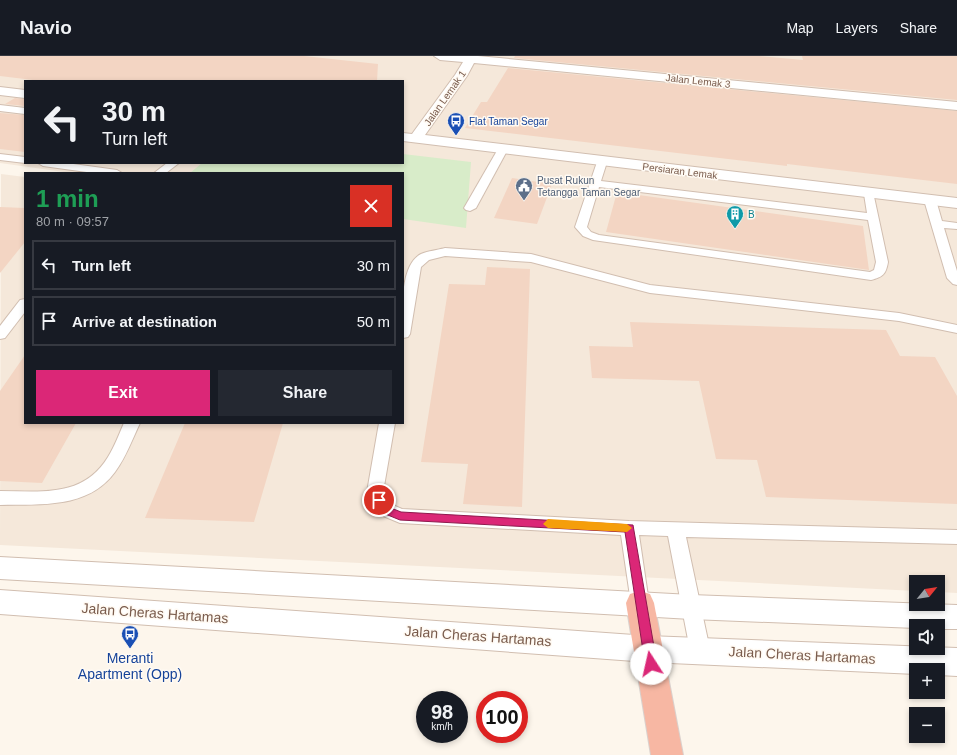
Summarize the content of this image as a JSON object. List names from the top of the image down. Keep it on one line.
{"streets":{"street":["Jalan Lemak 3","Jalan Lemak 1","Persiaran Lemak","Jalan Cheras Hartamas"]},"crossings":[["Jalan Lemak 3","Jalan Lemak 1"],["Jalan Lemak 1","Persiaran Lemak"]],"places":{"bus stop":["Flat Taman Segar","Meranti Apartment (Opp)"],"public building":["Pusat Rukun Tetangga Taman Segar"],"building":["B"]},"north":"top right","page":{"header":"Navio","nav":["Map","Layers","Share"],"turn":["30 m","Turn left"],"heading":["1 min","80 m · 09:57"],"list":[{"name":"Turn left","value":"30 m"},{"name":"Arrive at destination","value":"50 m"}],"buttons":["Exit","Share"],"map_buttons":["+","−"],"speed":"98 km/h","limit":"100"}}
